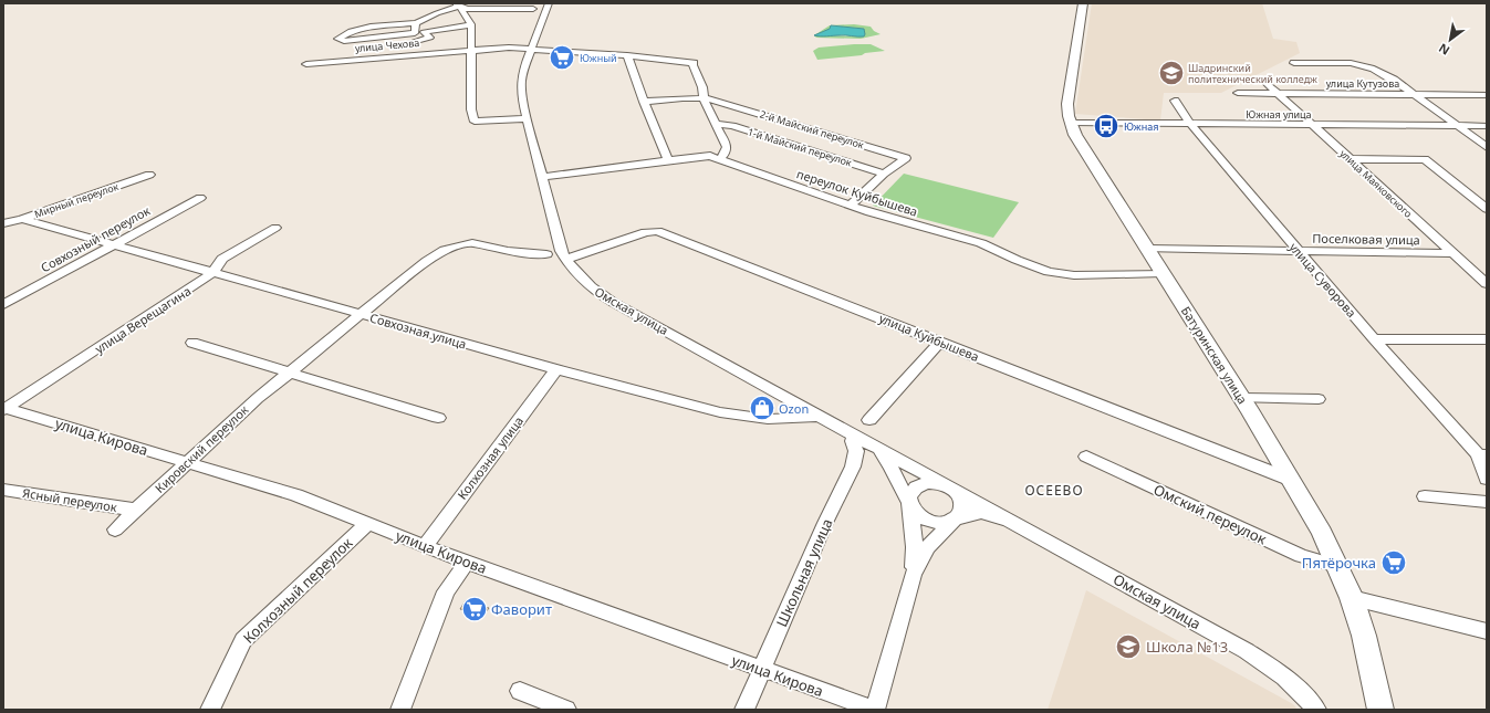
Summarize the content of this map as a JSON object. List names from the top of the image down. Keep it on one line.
{"streets":{"main road":["Батуринская улица"],"street":["улица Чехова","улица Кутузова","Южная улица","2-й Майский переулок","1-й Майский переулок","улица Маяковского","переулок Куйбышева","Мирный переулок","Совхозный переулок","Поселковая улица","улица Суворова","Омская улица","улица Верещагина","Совхозная улица","улица Куйбышева","улица Кирова","Кировский переулок","Колхозная улица","Ясный переулок","Омский переулок","Школьная улица","Колхозный переулок"]},"crossings":[["улица Чехова","2-й Майский переулок"],["улица Чехова","Омская улица"],["улица Кутузова","улица Маяковского"],["Южная улица","улица Маяковского"],["Южная улица","улица Суворова"],["Южная улица","Батуринская улица"],["2-й Майский переулок","1-й Майский переулок"],["2-й Майский переулок","переулок Куйбышева"],["улица Маяковского","Поселковая улица"],["переулок Куйбышева","Омская улица"],["переулок Куйбышева","Батуринская улица"],["Мирный переулок","Совхозная улица"],["Совхозный переулок","Совхозная улица"],["Поселковая улица","улица Суворова"],["Поселковая улица","Батуринская улица"],["Омская улица","Совхозная улица"],["Омская улица","улица Куйбышева"],["Омская улица","Школьная улица"],["улица Верещагина","Совхозная улица"],["улица Верещагина","улица Кирова"],["Совхозная улица","Кировский переулок"],["Совхозная улица","Колхозная улица"],["улица Куйбышева","Батуринская улица"],["Батуринская улица","Омский переулок"],["улица Кирова","Кировский переулок"],["улица Кирова","Колхозная улица"],["улица Кирова","Школьная улица"],["улица Кирова","Колхозный переулок"],["Кировский переулок","Ясный переулок"]],"districts":["ОСЕЕВО"],"places":{"supermarket":["Южный","Пятёрочка","Фаворит"],"school or university":["Шадринский политехнический колледж","Школа №13"],"bus stop":["Южная"],"shop":["Ozon"]},"north":"bottom left"}
